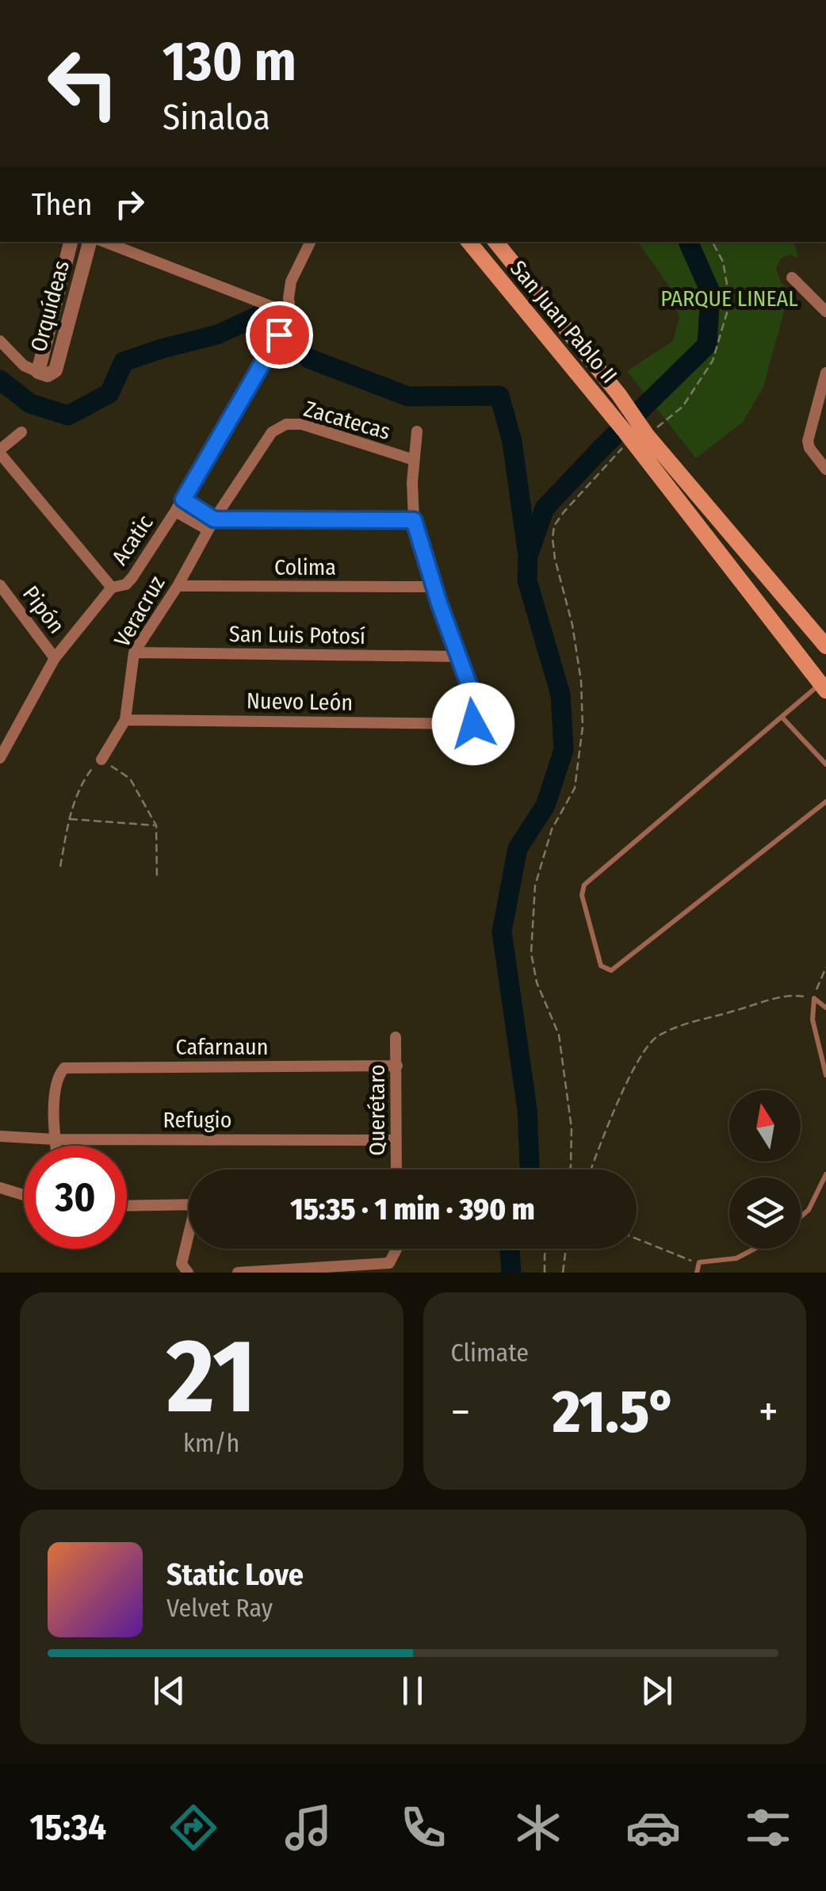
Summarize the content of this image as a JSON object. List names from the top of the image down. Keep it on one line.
{"streets":{"main road":["San Juan Pablo II"],"street":["Orquídeas","Zacatecas","Acatic","Colima","Pipón","Veracruz","San Luis Potosí","Nuevo León","Cafarnaun","Querétaro","Refugio"]},"crossings":[["Zacatecas","Veracruz"],["Acatic","Pipón"],["Colima","Veracruz"],["Veracruz","San Luis Potosí"],["Veracruz","Nuevo León"],["Cafarnaun","Querétaro"],["Cafarnaun","Refugio"],["Querétaro","Refugio"]],"parks":["PARQUE LINEAL"],"north":"top","page":{"turn":["130 m","Sinaloa"],"then":"Then","limit":"30","trip":"15:35 · 1 min · 390 m","tile":[["21","km/h"],"Climate"],"heat":["−","21.5°","+"],"song":["Static Love","Velvet Ray"],"tabs":"15:34"}}
